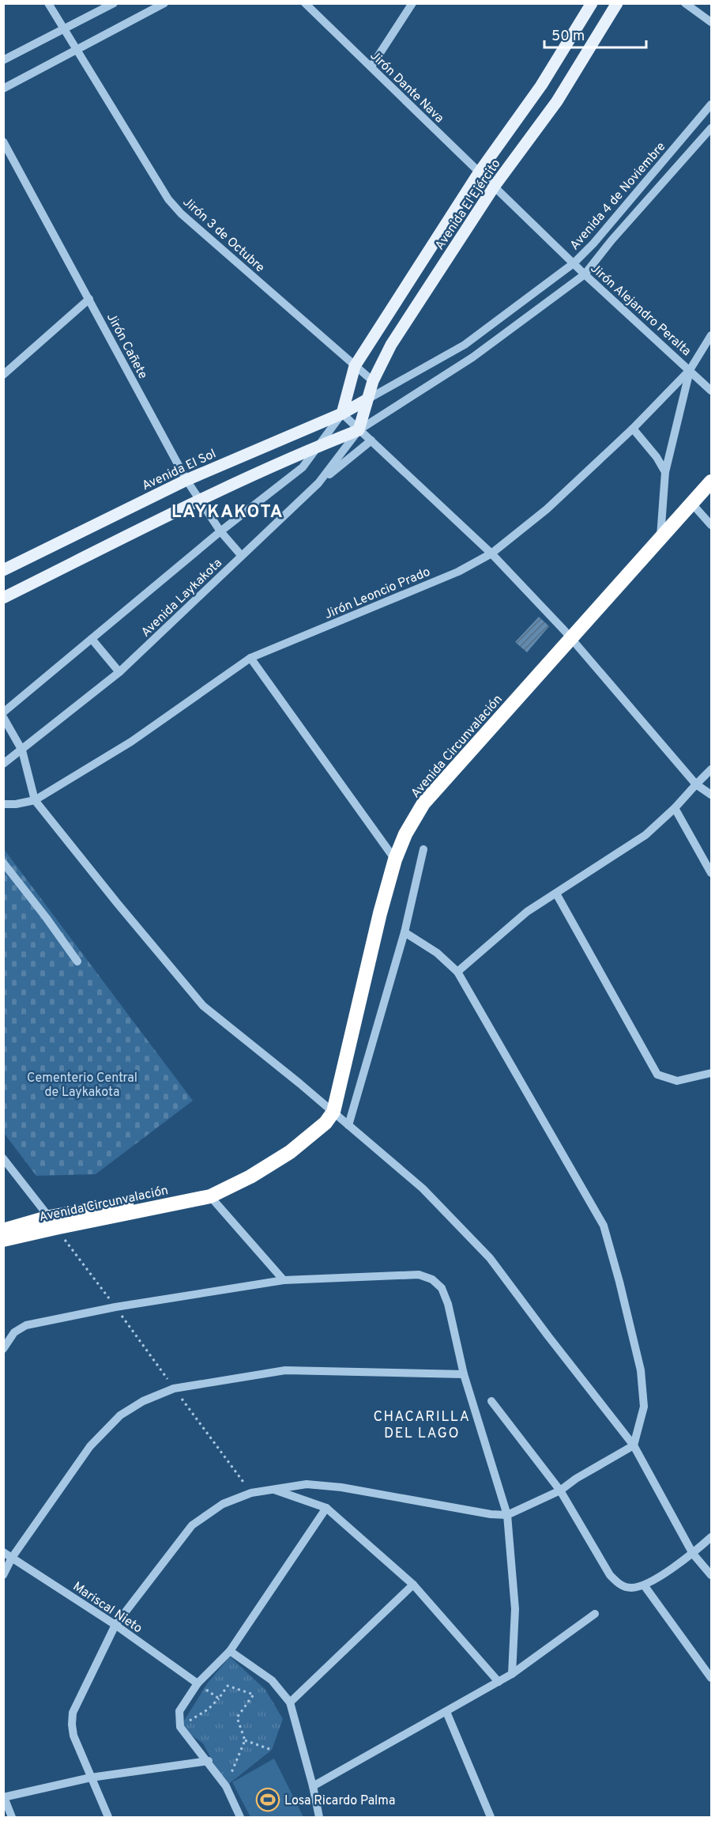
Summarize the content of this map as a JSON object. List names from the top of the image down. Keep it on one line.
{"streets":{"highway":["Avenida Circunvalación"],"main road":["Avenida El Ejército","Avenida El Sol"],"street":["Jirón Dante Nava","Avenida 4 de Noviembre","Jirón 3 de Octubre","Jirón Alejandro Peralta","Jirón Cañete","Jirón Leoncio Prado","Avenida Laykakota","Mariscal Nieto"]},"crossings":[["Jirón Dante Nava","Avenida El Ejército"],["Jirón Dante Nava","Jirón Alejandro Peralta"],["Avenida 4 de Noviembre","Avenida El Ejército"],["Avenida 4 de Noviembre","Jirón Alejandro Peralta"],["Avenida 4 de Noviembre","Avenida El Sol"],["Avenida El Ejército","Jirón 3 de Octubre"],["Avenida El Ejército","Jirón Alejandro Peralta"],["Avenida El Ejército","Avenida El Sol"],["Avenida El Ejército","Avenida Laykakota"],["Jirón Alejandro Peralta","Jirón Leoncio Prado"],["Jirón Cañete","Avenida El Sol"],["Jirón Cañete","Avenida Laykakota"],["Avenida El Sol","Avenida Laykakota"]],"districts":["LAYKAKOTA","CHACARILLA DEL LAGO"],"parks":["Cementerio Central de Laykakota"],"places":{"sports":["Losa Ricardo Palma"]},"scale_bar":"50 m"}
